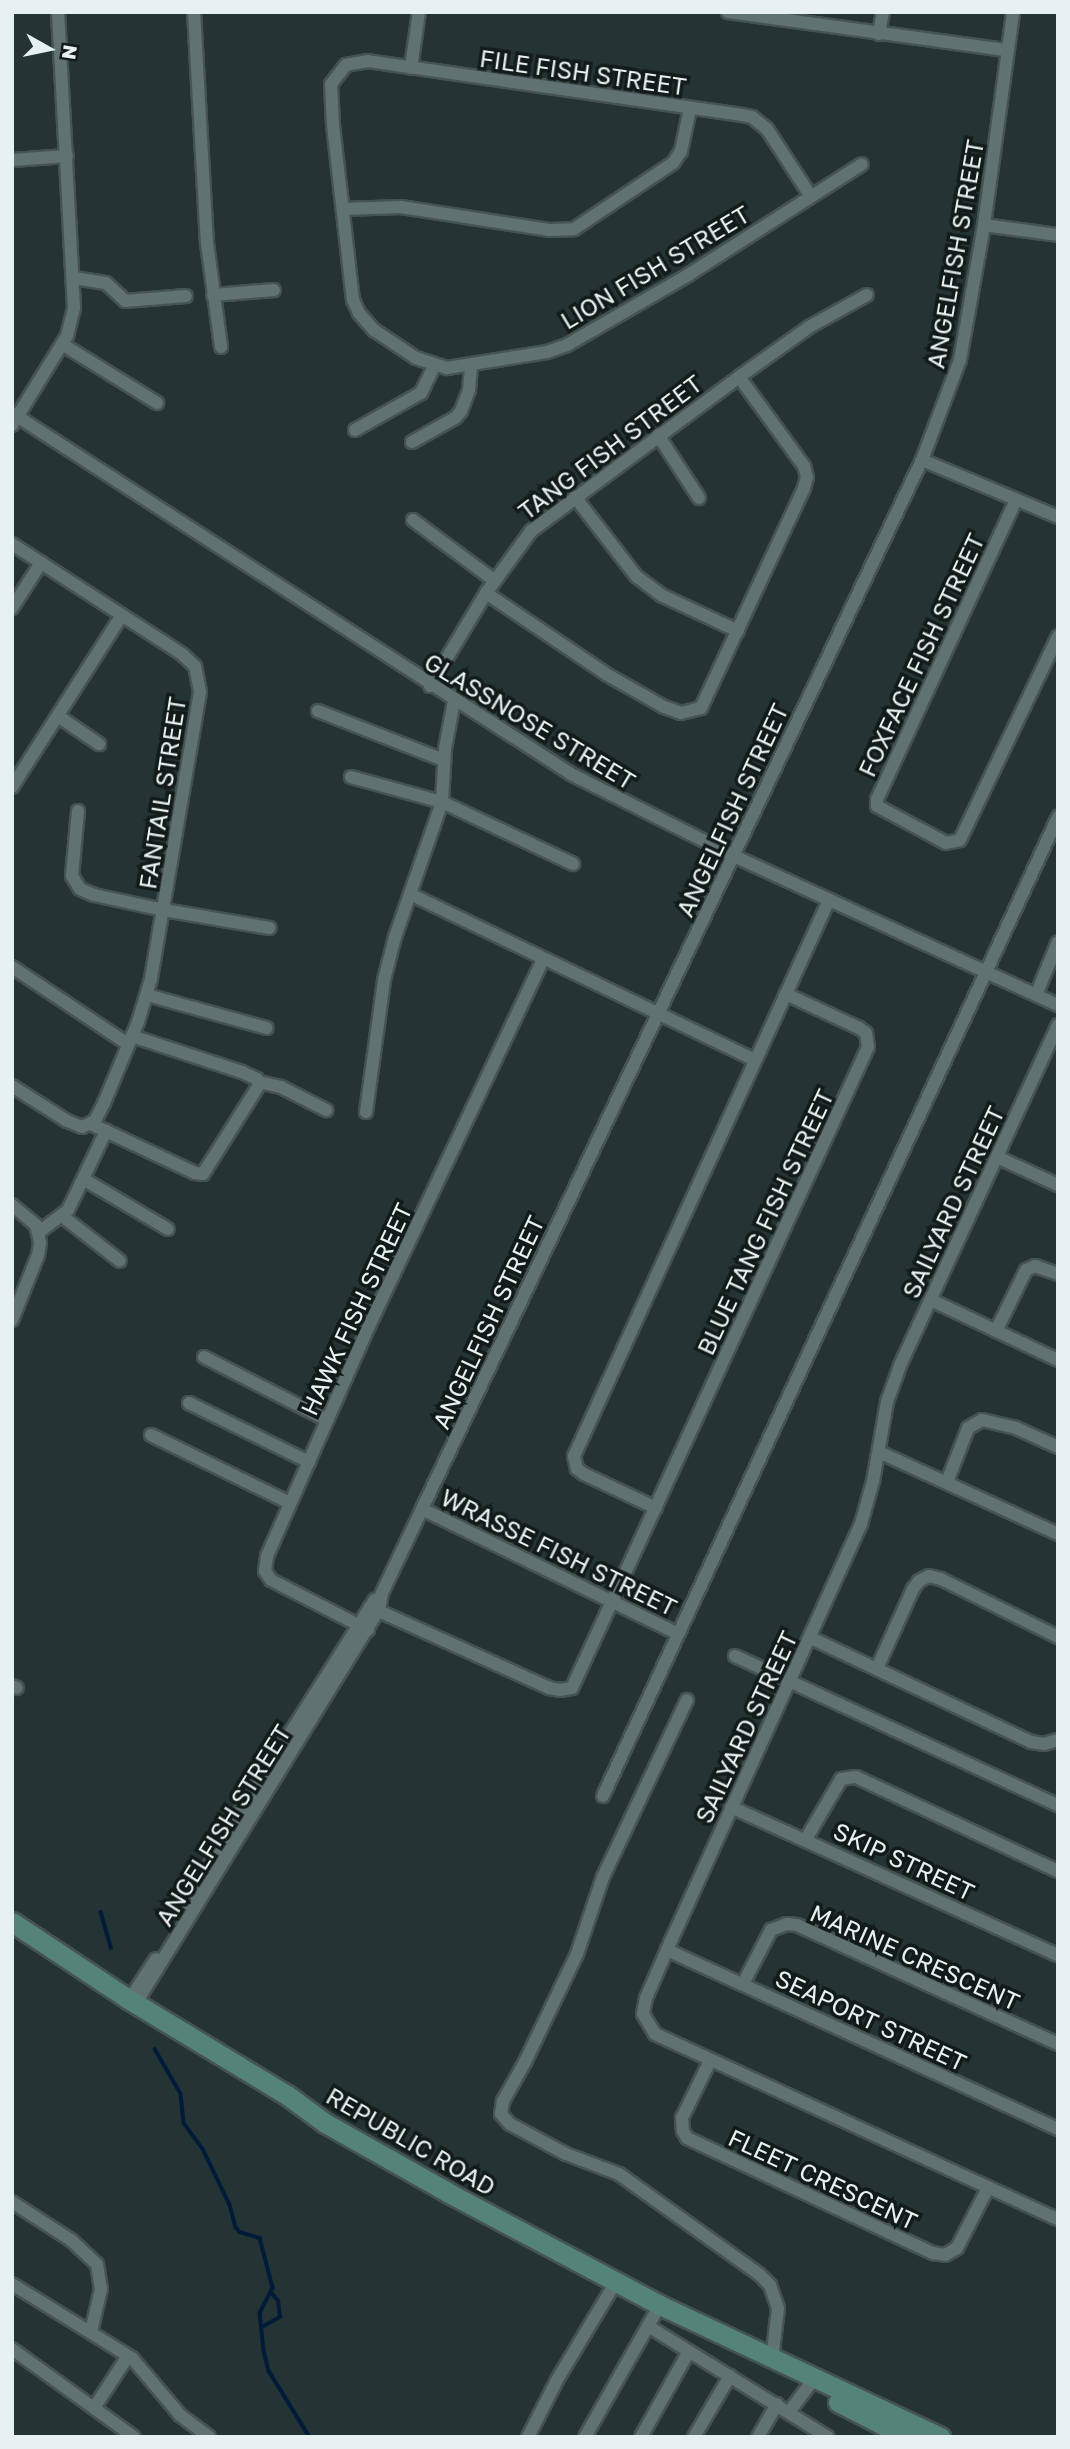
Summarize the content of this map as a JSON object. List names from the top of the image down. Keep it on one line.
{"streets":{"street":["FILE FISH STREET","ANGELFISH STREET","LION FISH STREET","TANG FISH STREET","FOXFACE FISH STREET","GLASSNOSE STREET","FANTAIL STREET","SAILYARD STREET","BLUE TANG FISH STREET","HAWK FISH STREET","WRASSE FISH STREET","SKIP STREET","MARINE CRESCENT","SEAPORT STREET","REPUBLIC ROAD","FLEET CRESCENT"]},"crossings":[["FILE FISH STREET","LION FISH STREET"],["ANGELFISH STREET","GLASSNOSE STREET"],["ANGELFISH STREET","BLUE TANG FISH STREET"],["ANGELFISH STREET","HAWK FISH STREET"],["ANGELFISH STREET","WRASSE FISH STREET"],["ANGELFISH STREET","REPUBLIC ROAD"],["TANG FISH STREET","GLASSNOSE STREET"],["SAILYARD STREET","SKIP STREET"],["SAILYARD STREET","SEAPORT STREET"],["SAILYARD STREET","FLEET CRESCENT"],["BLUE TANG FISH STREET","WRASSE FISH STREET"],["MARINE CRESCENT","SEAPORT STREET"]],"north":"right"}
